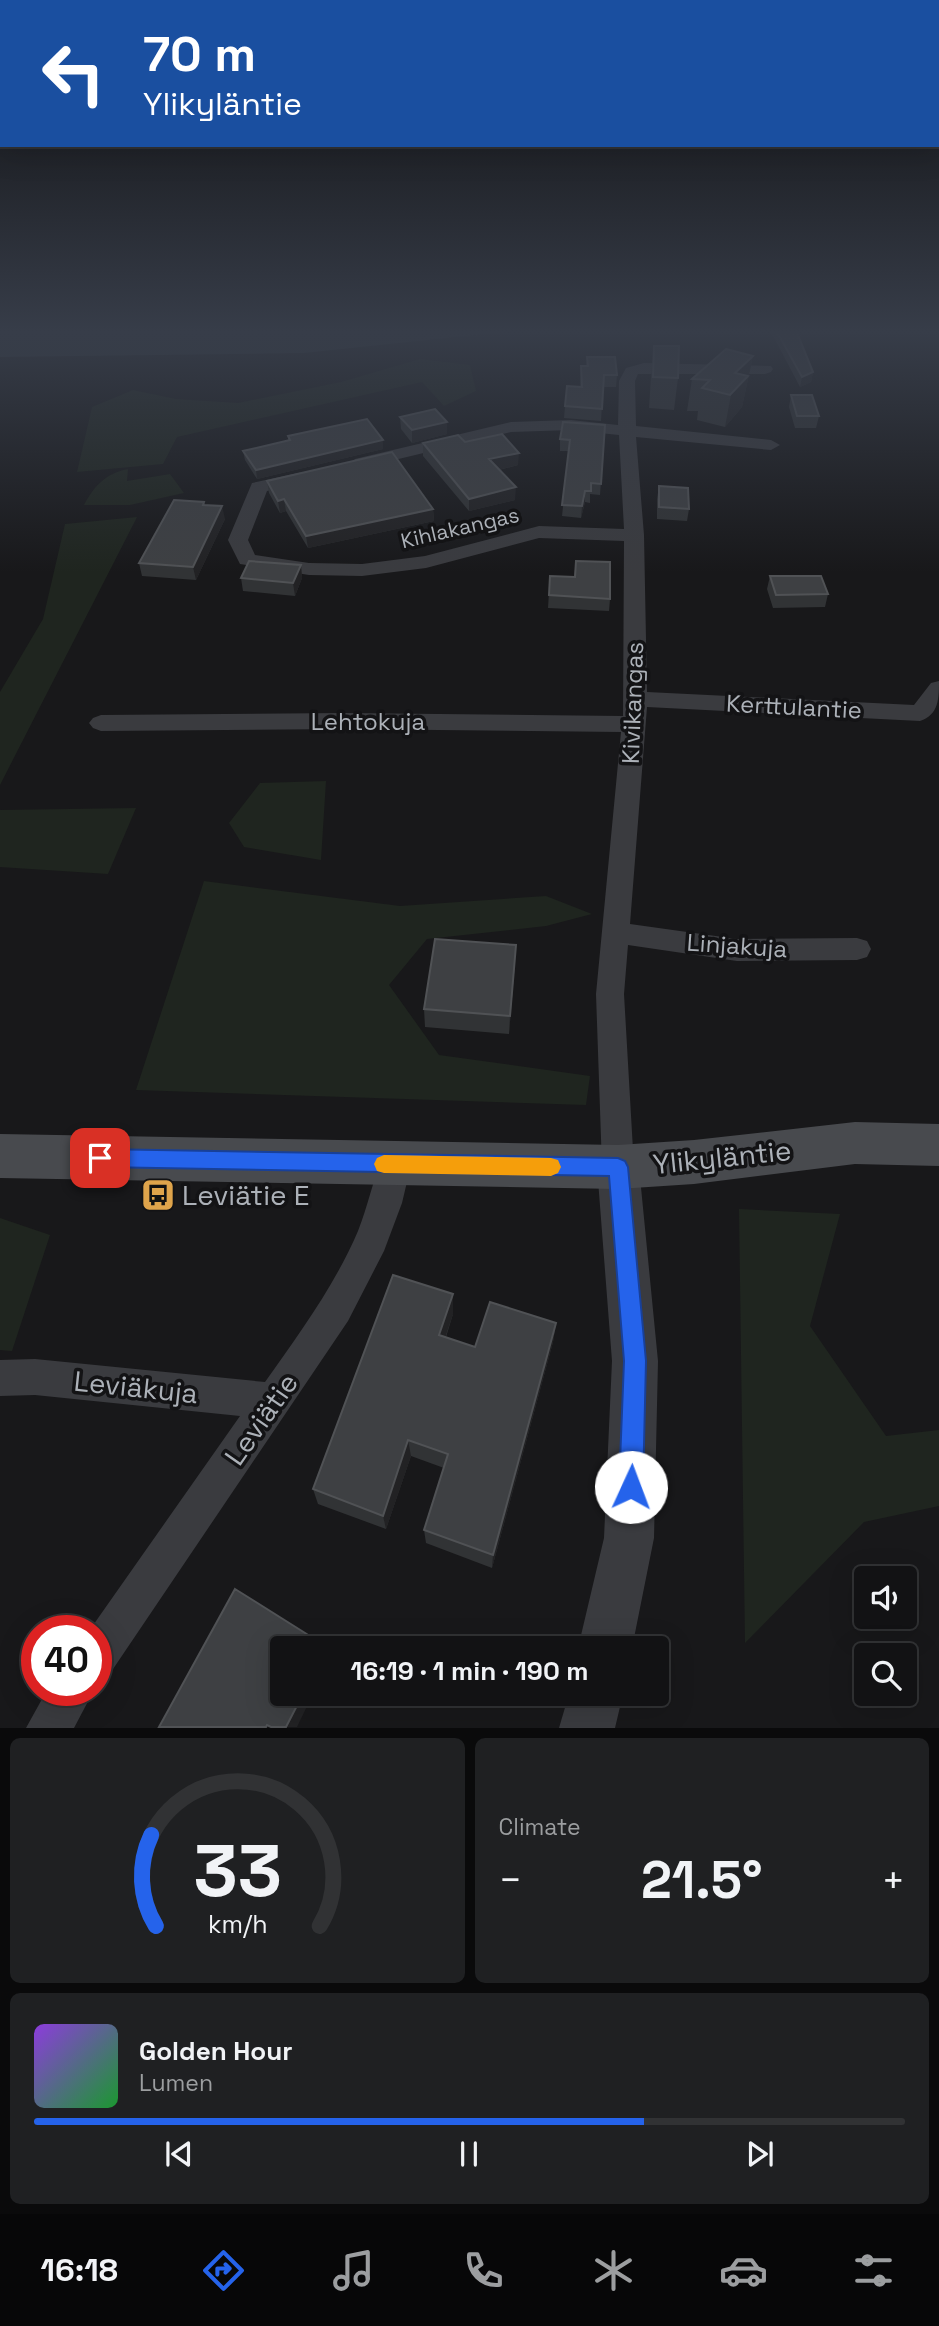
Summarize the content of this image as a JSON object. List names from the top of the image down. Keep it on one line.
{"streets":{"main road":["Ylikyläntie"],"street":["Kihlakangas","Kivikangas","Kerttulantie","Lehtokuja","Linjakuja","Leviäkuja","Leviätie"]},"crossings":[["Kihlakangas","Kivikangas"],["Kivikangas","Kerttulantie"],["Kivikangas","Lehtokuja"],["Kivikangas","Linjakuja"],["Kivikangas","Ylikyläntie"],["Ylikyläntie","Leviätie"],["Leviäkuja","Leviätie"]],"places":{"bus stop":["Leviätie E"]},"page":{"turn":["70 m","Ylikyläntie"],"limit":"40","trip":"16:19 · 1 min · 190 m","tile":"Climate","heat":["−","21.5°","+"],"song":["Golden Hour","Lumen"],"tabs":"16:18","gauge":["33","km/h"]}}
